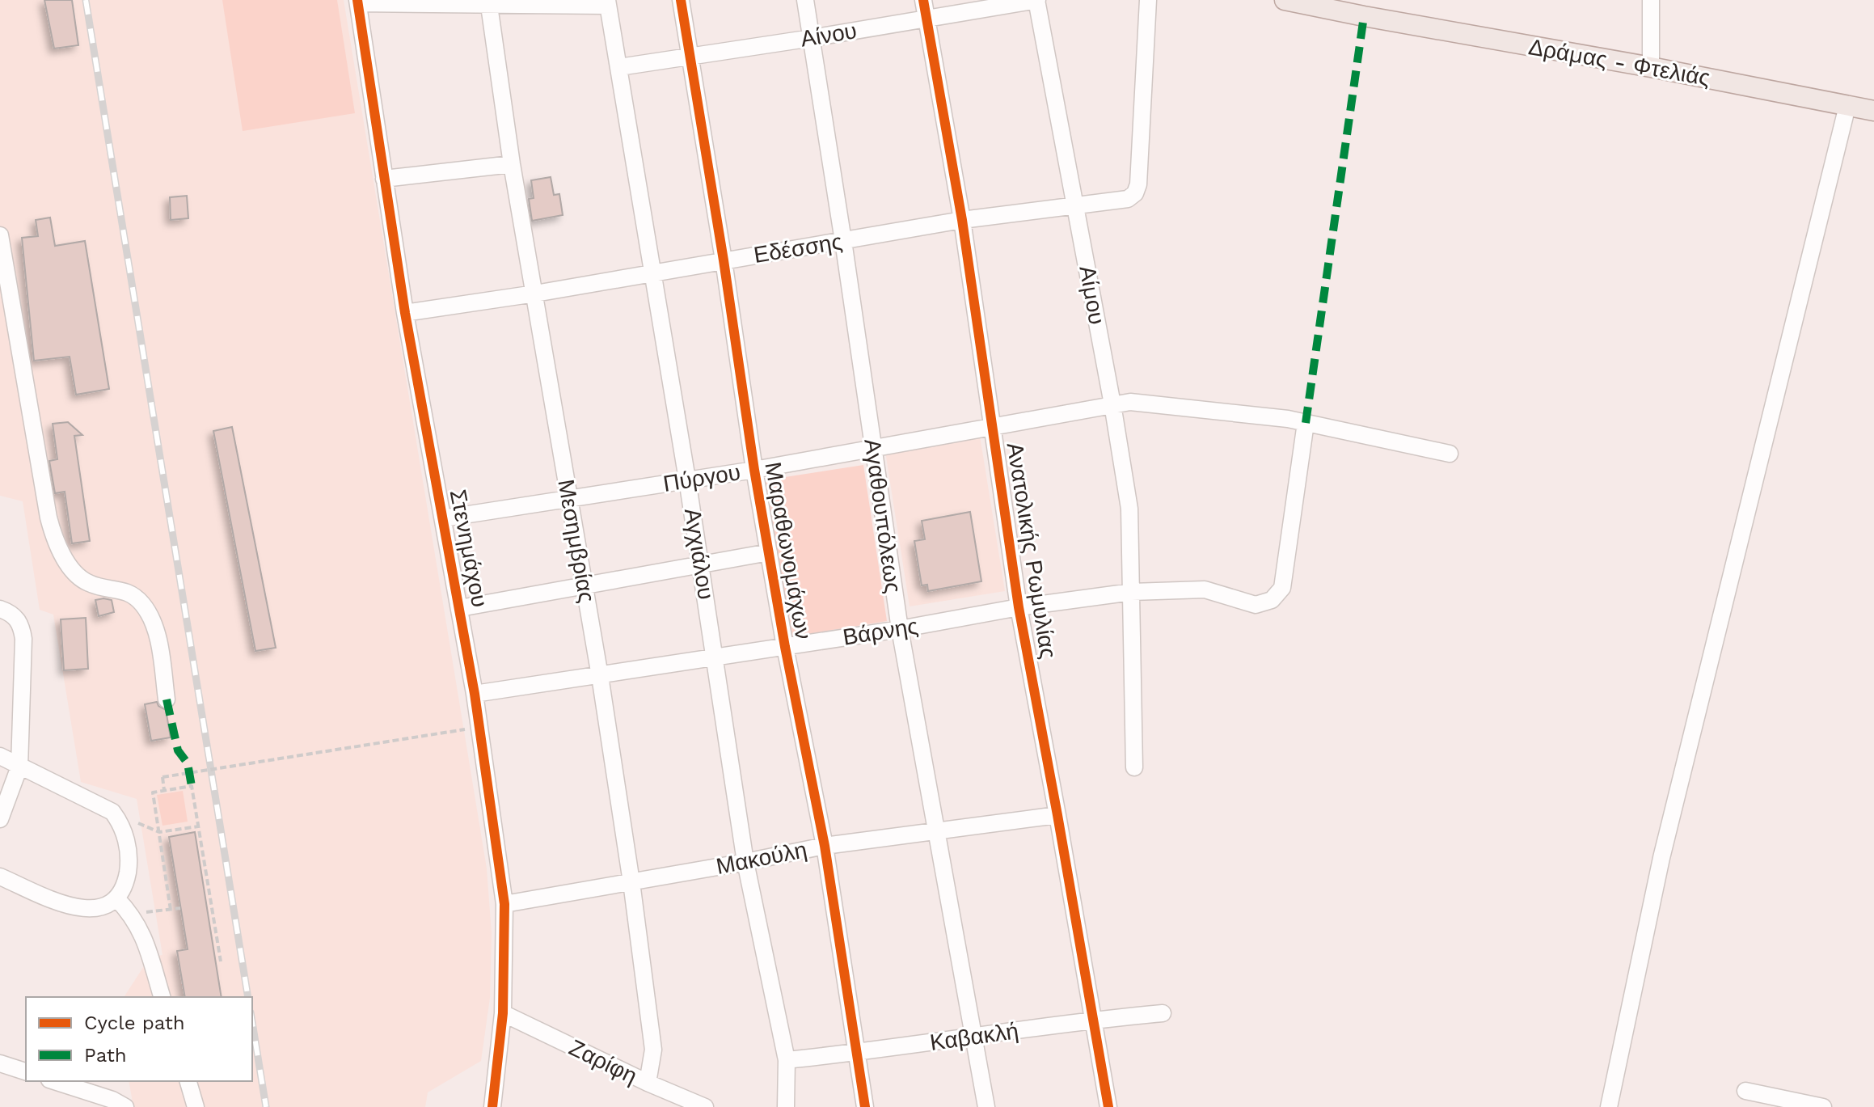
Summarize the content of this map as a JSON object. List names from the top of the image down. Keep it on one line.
{"streets":{"main road":["Δράμας - Φτελιάς"],"street":["Αίνου","Εδέσσης","Αίμου","Πύργου","Αγαθουπόλεως","Μεσημβρίας","Στενημάχου","Μαραθωνομάχων","Ανατολικής Ρωμυλίας","Αγχιάλου","Βάρνης","Μακούλη","Καβακλή","Ζαρίφη"]},"crossings":[["Αίνου","Αίμου"],["Αίνου","Αγαθουπόλεως"],["Αίνου","Μαραθωνομάχων"],["Αίνου","Ανατολικής Ρωμυλίας"],["Αίνου","Αγχιάλου"],["Εδέσσης","Αίμου"],["Εδέσσης","Αγαθουπόλεως"],["Εδέσσης","Μεσημβρίας"],["Εδέσσης","Στενημάχου"],["Εδέσσης","Μαραθωνομάχων"],["Εδέσσης","Ανατολικής Ρωμυλίας"],["Εδέσσης","Αγχιάλου"],["Αίμου","Πύργου"],["Αίμου","Βάρνης"],["Πύργου","Αγαθουπόλεως"],["Πύργου","Μεσημβρίας"],["Πύργου","Στενημάχου"],["Πύργου","Μαραθωνομάχων"],["Πύργου","Ανατολικής Ρωμυλίας"],["Πύργου","Αγχιάλου"],["Πύργου","Βάρνης"],["Αγαθουπόλεως","Βάρνης"],["Αγαθουπόλεως","Μακούλη"],["Αγαθουπόλεως","Καβακλή"],["Μεσημβρίας","Βάρνης"],["Μεσημβρίας","Μακούλη"],["Μεσημβρίας","Ζαρίφη"],["Στενημάχου","Βάρνης"],["Στενημάχου","Μακούλη"],["Στενημάχου","Ζαρίφη"],["Μαραθωνομάχων","Βάρνης"],["Μαραθωνομάχων","Μακούλη"],["Μαραθωνομάχων","Καβακλή"],["Ανατολικής Ρωμυλίας","Βάρνης"],["Ανατολικής Ρωμυλίας","Μακούλη"],["Ανατολικής Ρωμυλίας","Καβακλή"],["Αγχιάλου","Βάρνης"],["Αγχιάλου","Μακούλη"],["Αγχιάλου","Καβακλή"]],"legend":["Cycle path","Path"]}
